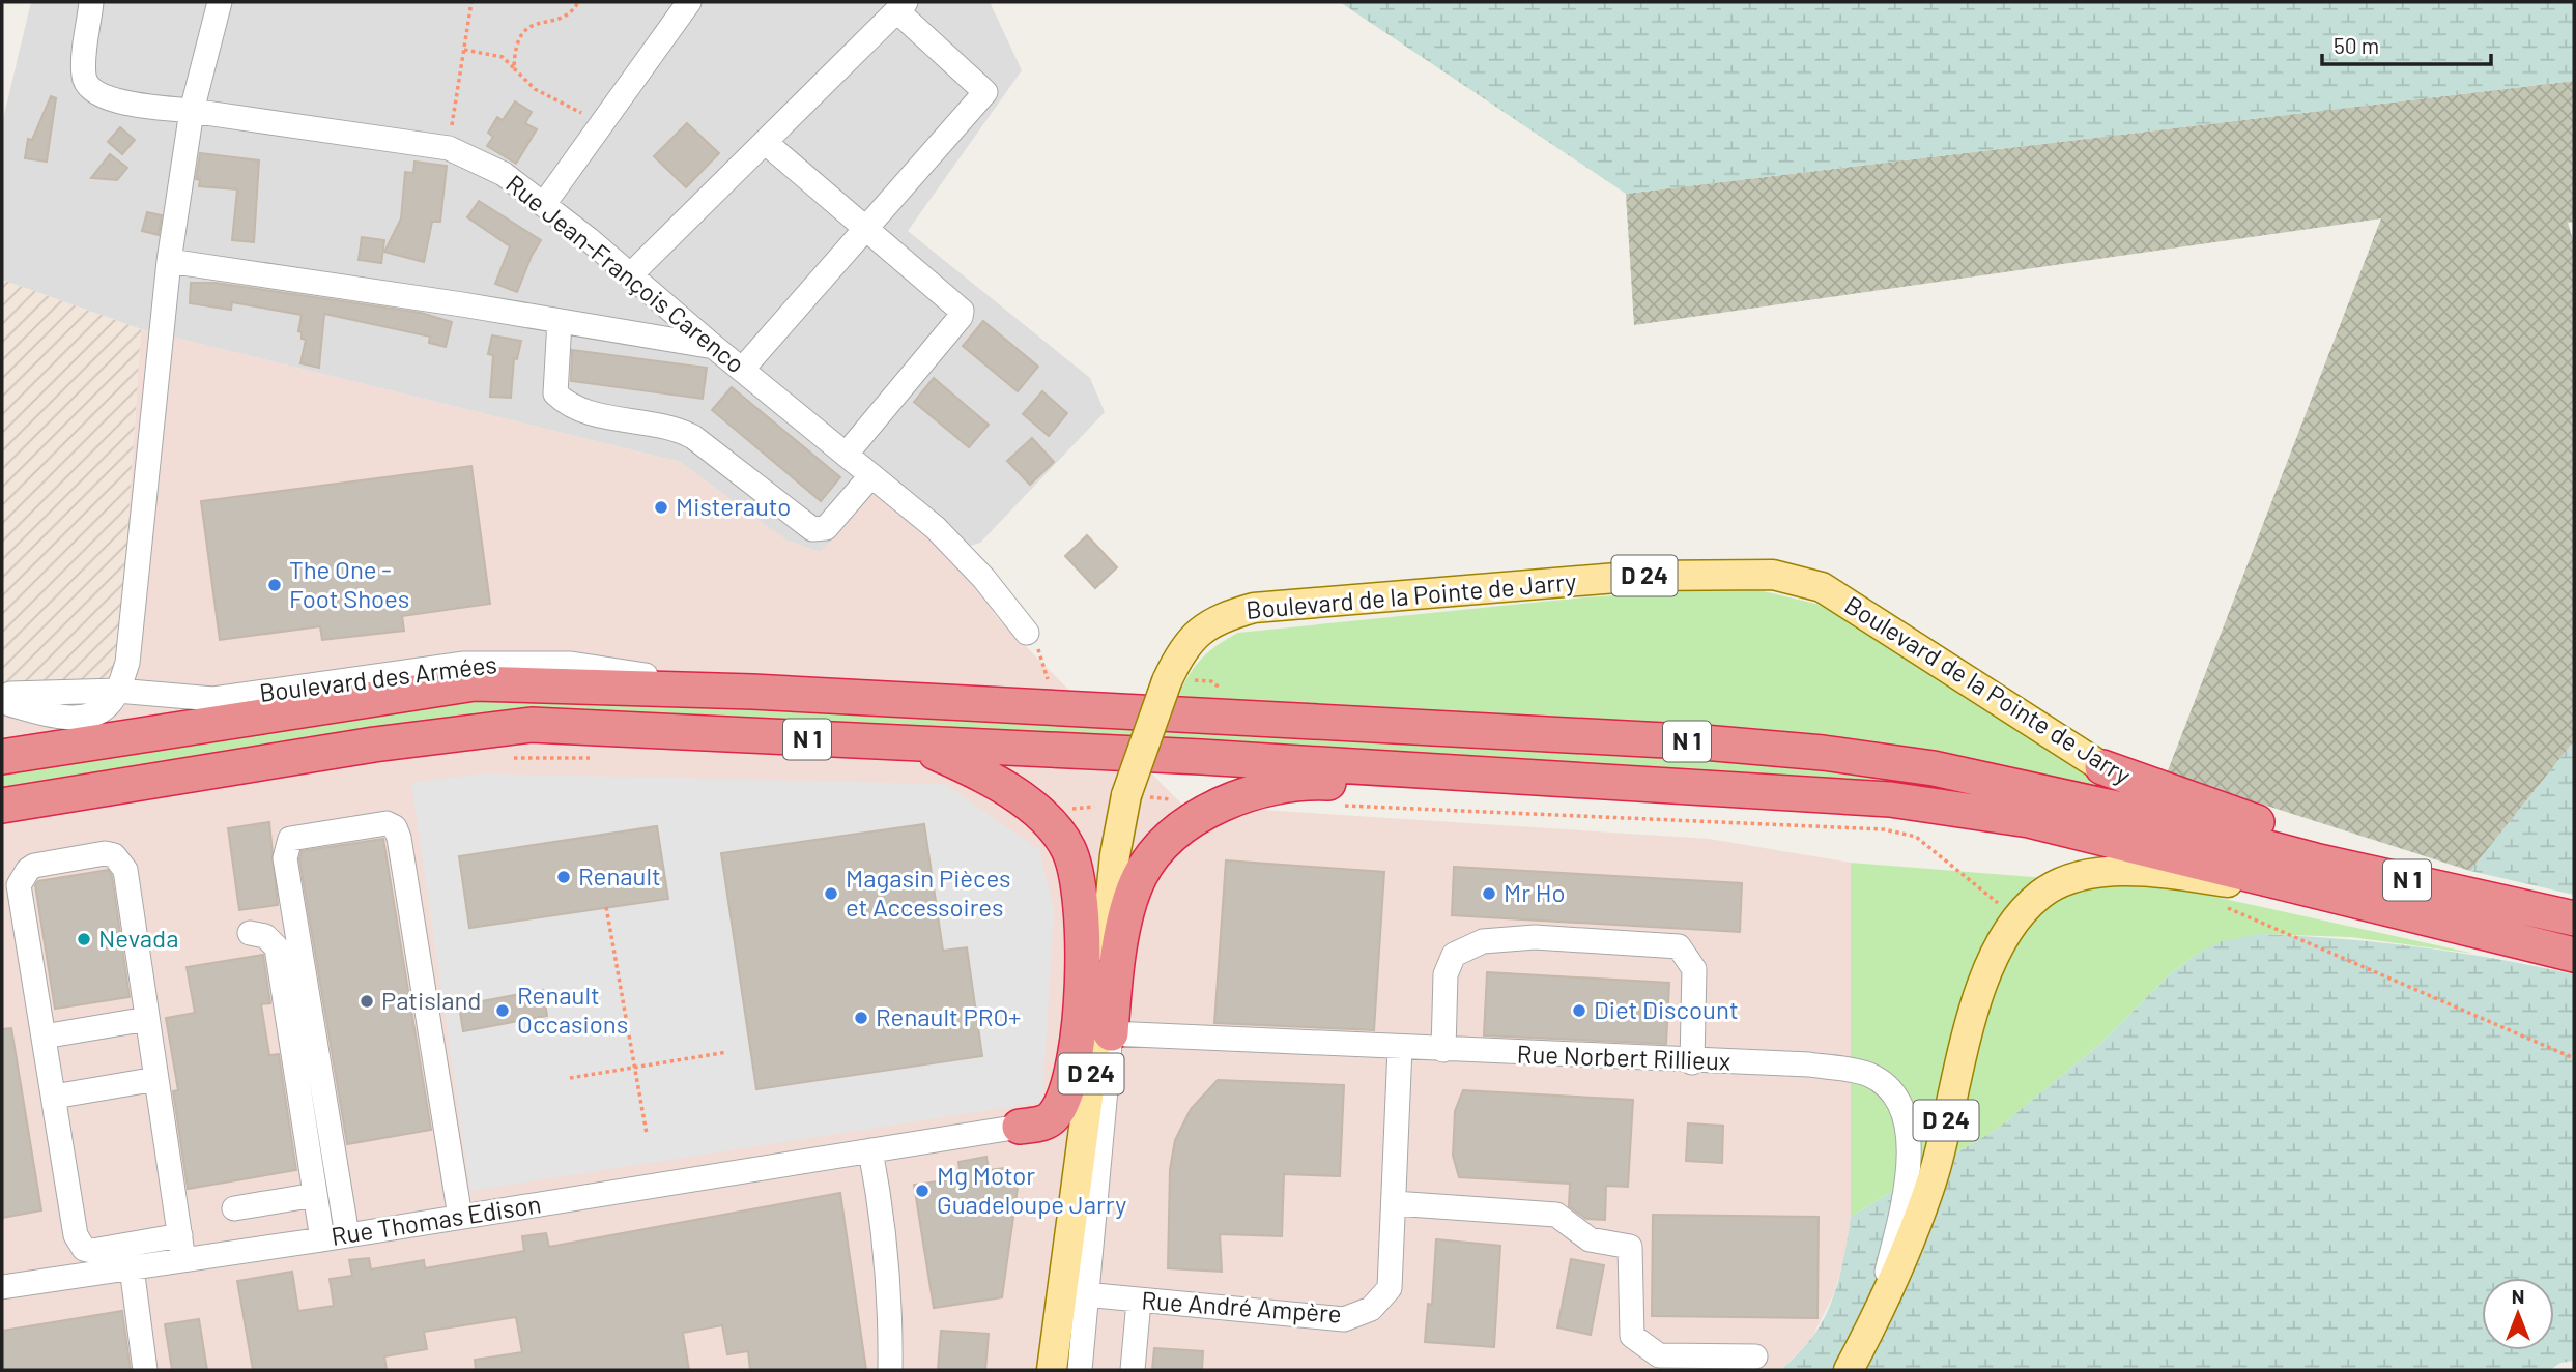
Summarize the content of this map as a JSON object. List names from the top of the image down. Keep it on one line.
{"streets":{"highway":["N 1"],"main road":["D 24","Boulevard de la Pointe de Jarry"],"street":["Rue Jean-François Carenco","Boulevard des Armées","Rue Norbert Rillieux","Rue Thomas Edison","Rue André Ampère"]},"crossings":[["D 24","N 1"],["D 24","Rue Norbert Rillieux"],["Boulevard de la Pointe de Jarry","N 1"],["Boulevard de la Pointe de Jarry","Rue Norbert Rillieux"],["Boulevard de la Pointe de Jarry","Rue André Ampère"],["Boulevard des Armées","N 1"],["Rue Norbert Rillieux","Rue André Ampère"]],"places":["Misterauto","The One - Foot Shoes","Renault","Magasin Pièces et Accessoires","Mr Ho","Nevada","Patisland","Renault Occasions","Diet Discount","Renault PRO+","Mg Motor Guadeloupe Jarry"],"scale_bar":"50 m","north":"top"}
